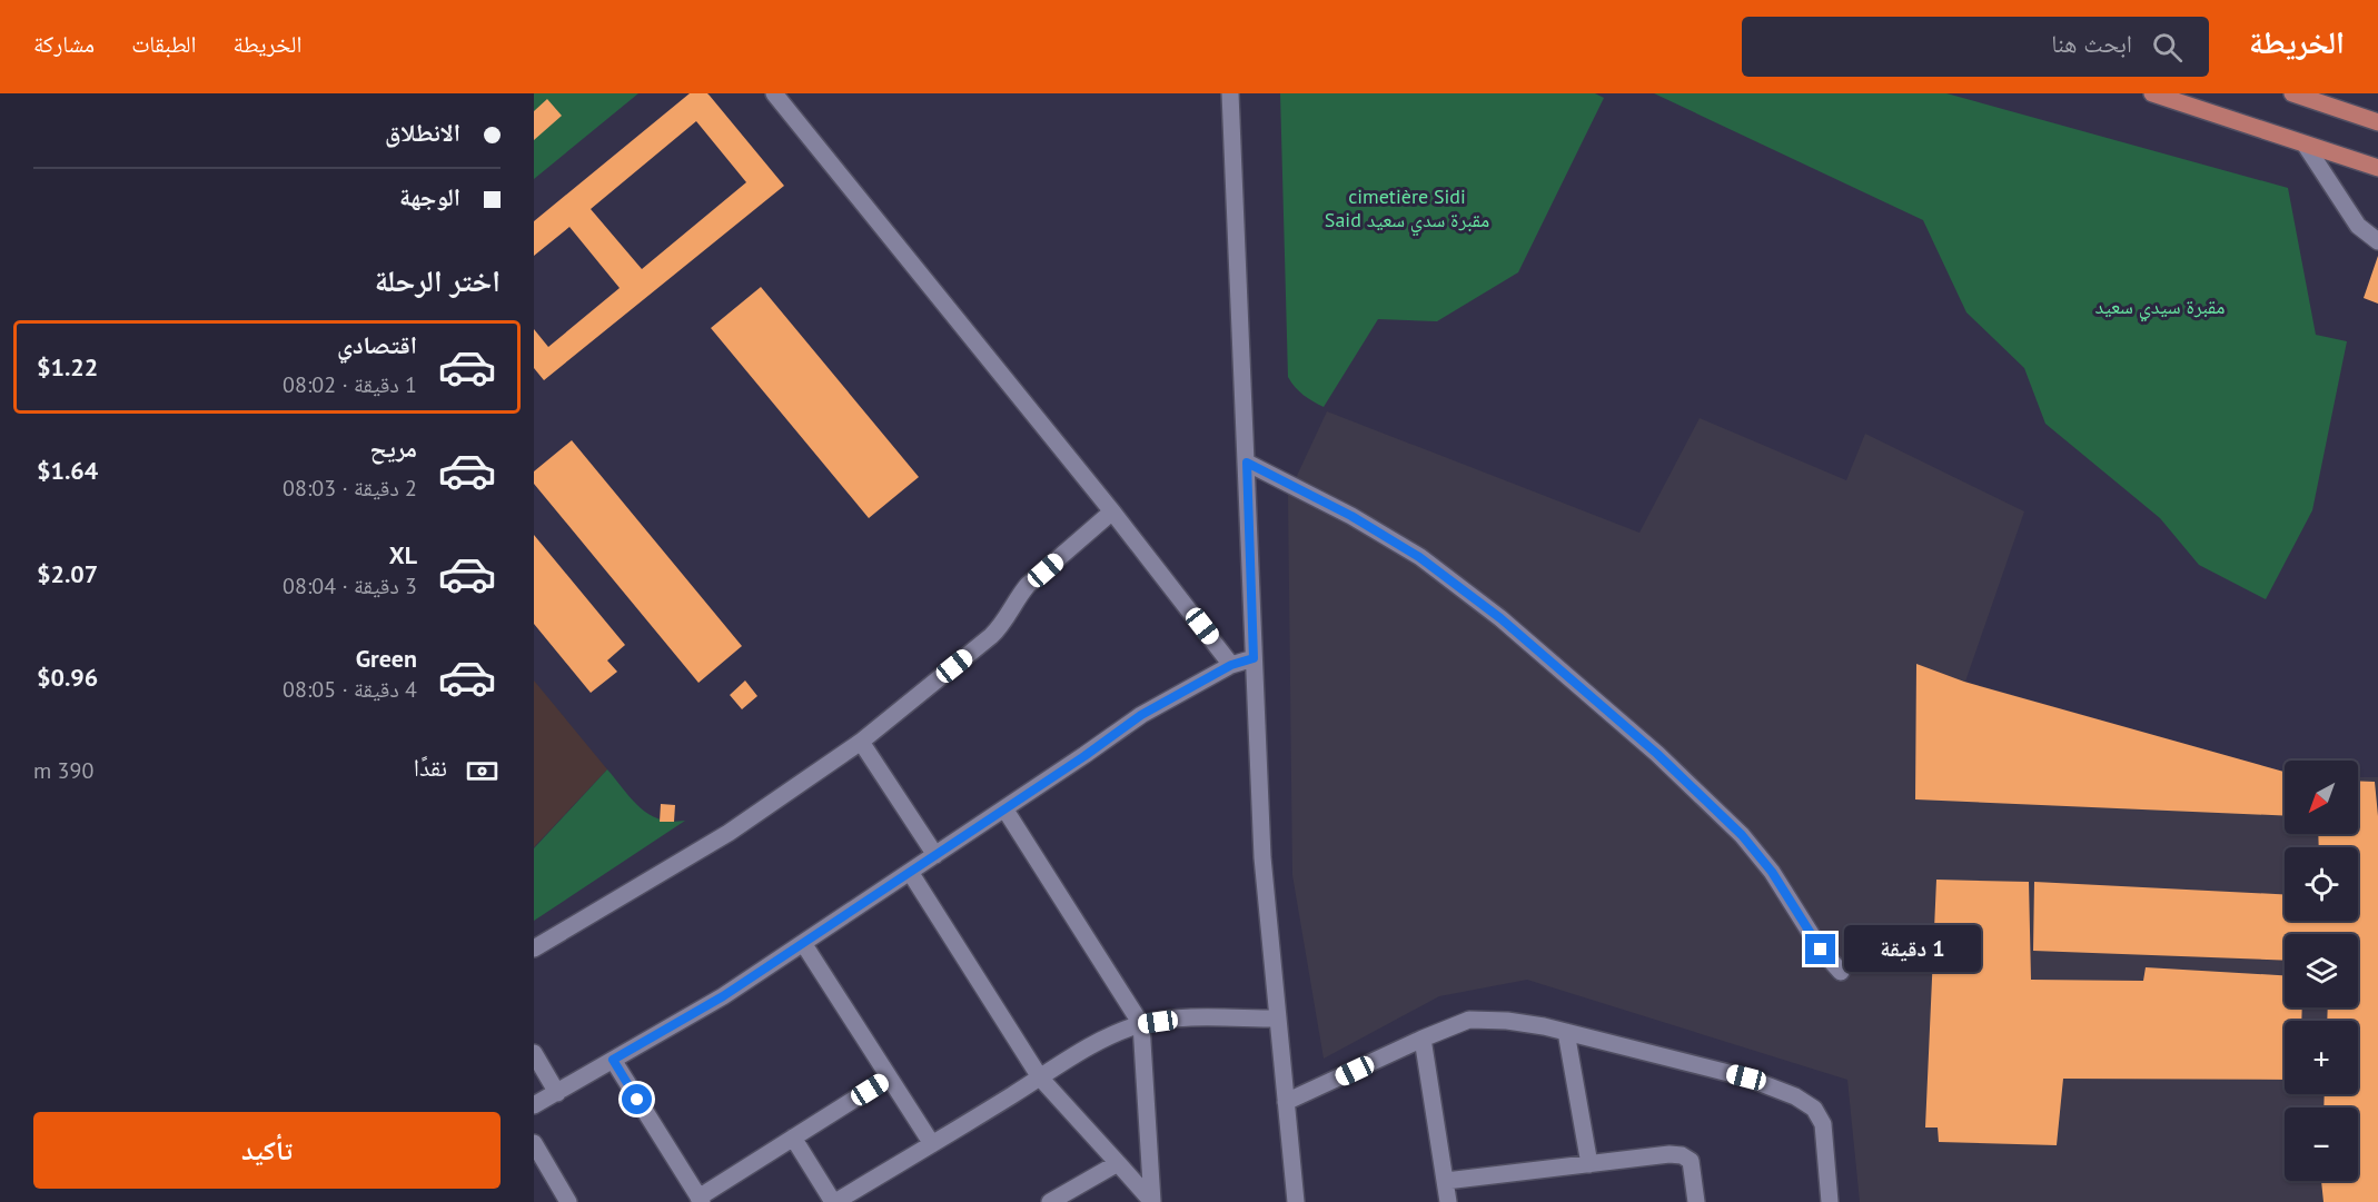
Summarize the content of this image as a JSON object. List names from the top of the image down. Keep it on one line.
{"parks":["cimetière Sidi Said مقبرة سدي سعيد","مقبرة سيدي سعيد"],"north":"bottom left","page":{"header":"الخريطة","search":"ابحث هنا","nav":["الخريطة","الطبقات","مشاركة"],"banner":["الانطلاق","الوجهة"],"heading":"اختر الرحلة","list":[{"name":"اقتصادي","note":"1 دقيقة · 08:02","value":"$1.22"},{"name":"مريح","note":"2 دقيقة · 08:03","value":"$1.64"},{"name":"XL","note":"3 دقيقة · 08:04","value":"$2.07"},{"name":"Green","note":"4 دقيقة · 08:05","value":"$0.96"}],"pay":["نقدًا","390 m"],"map_buttons":["+","−"],"bubble":"1 دقيقة","buttons":"تأكيد"}}
